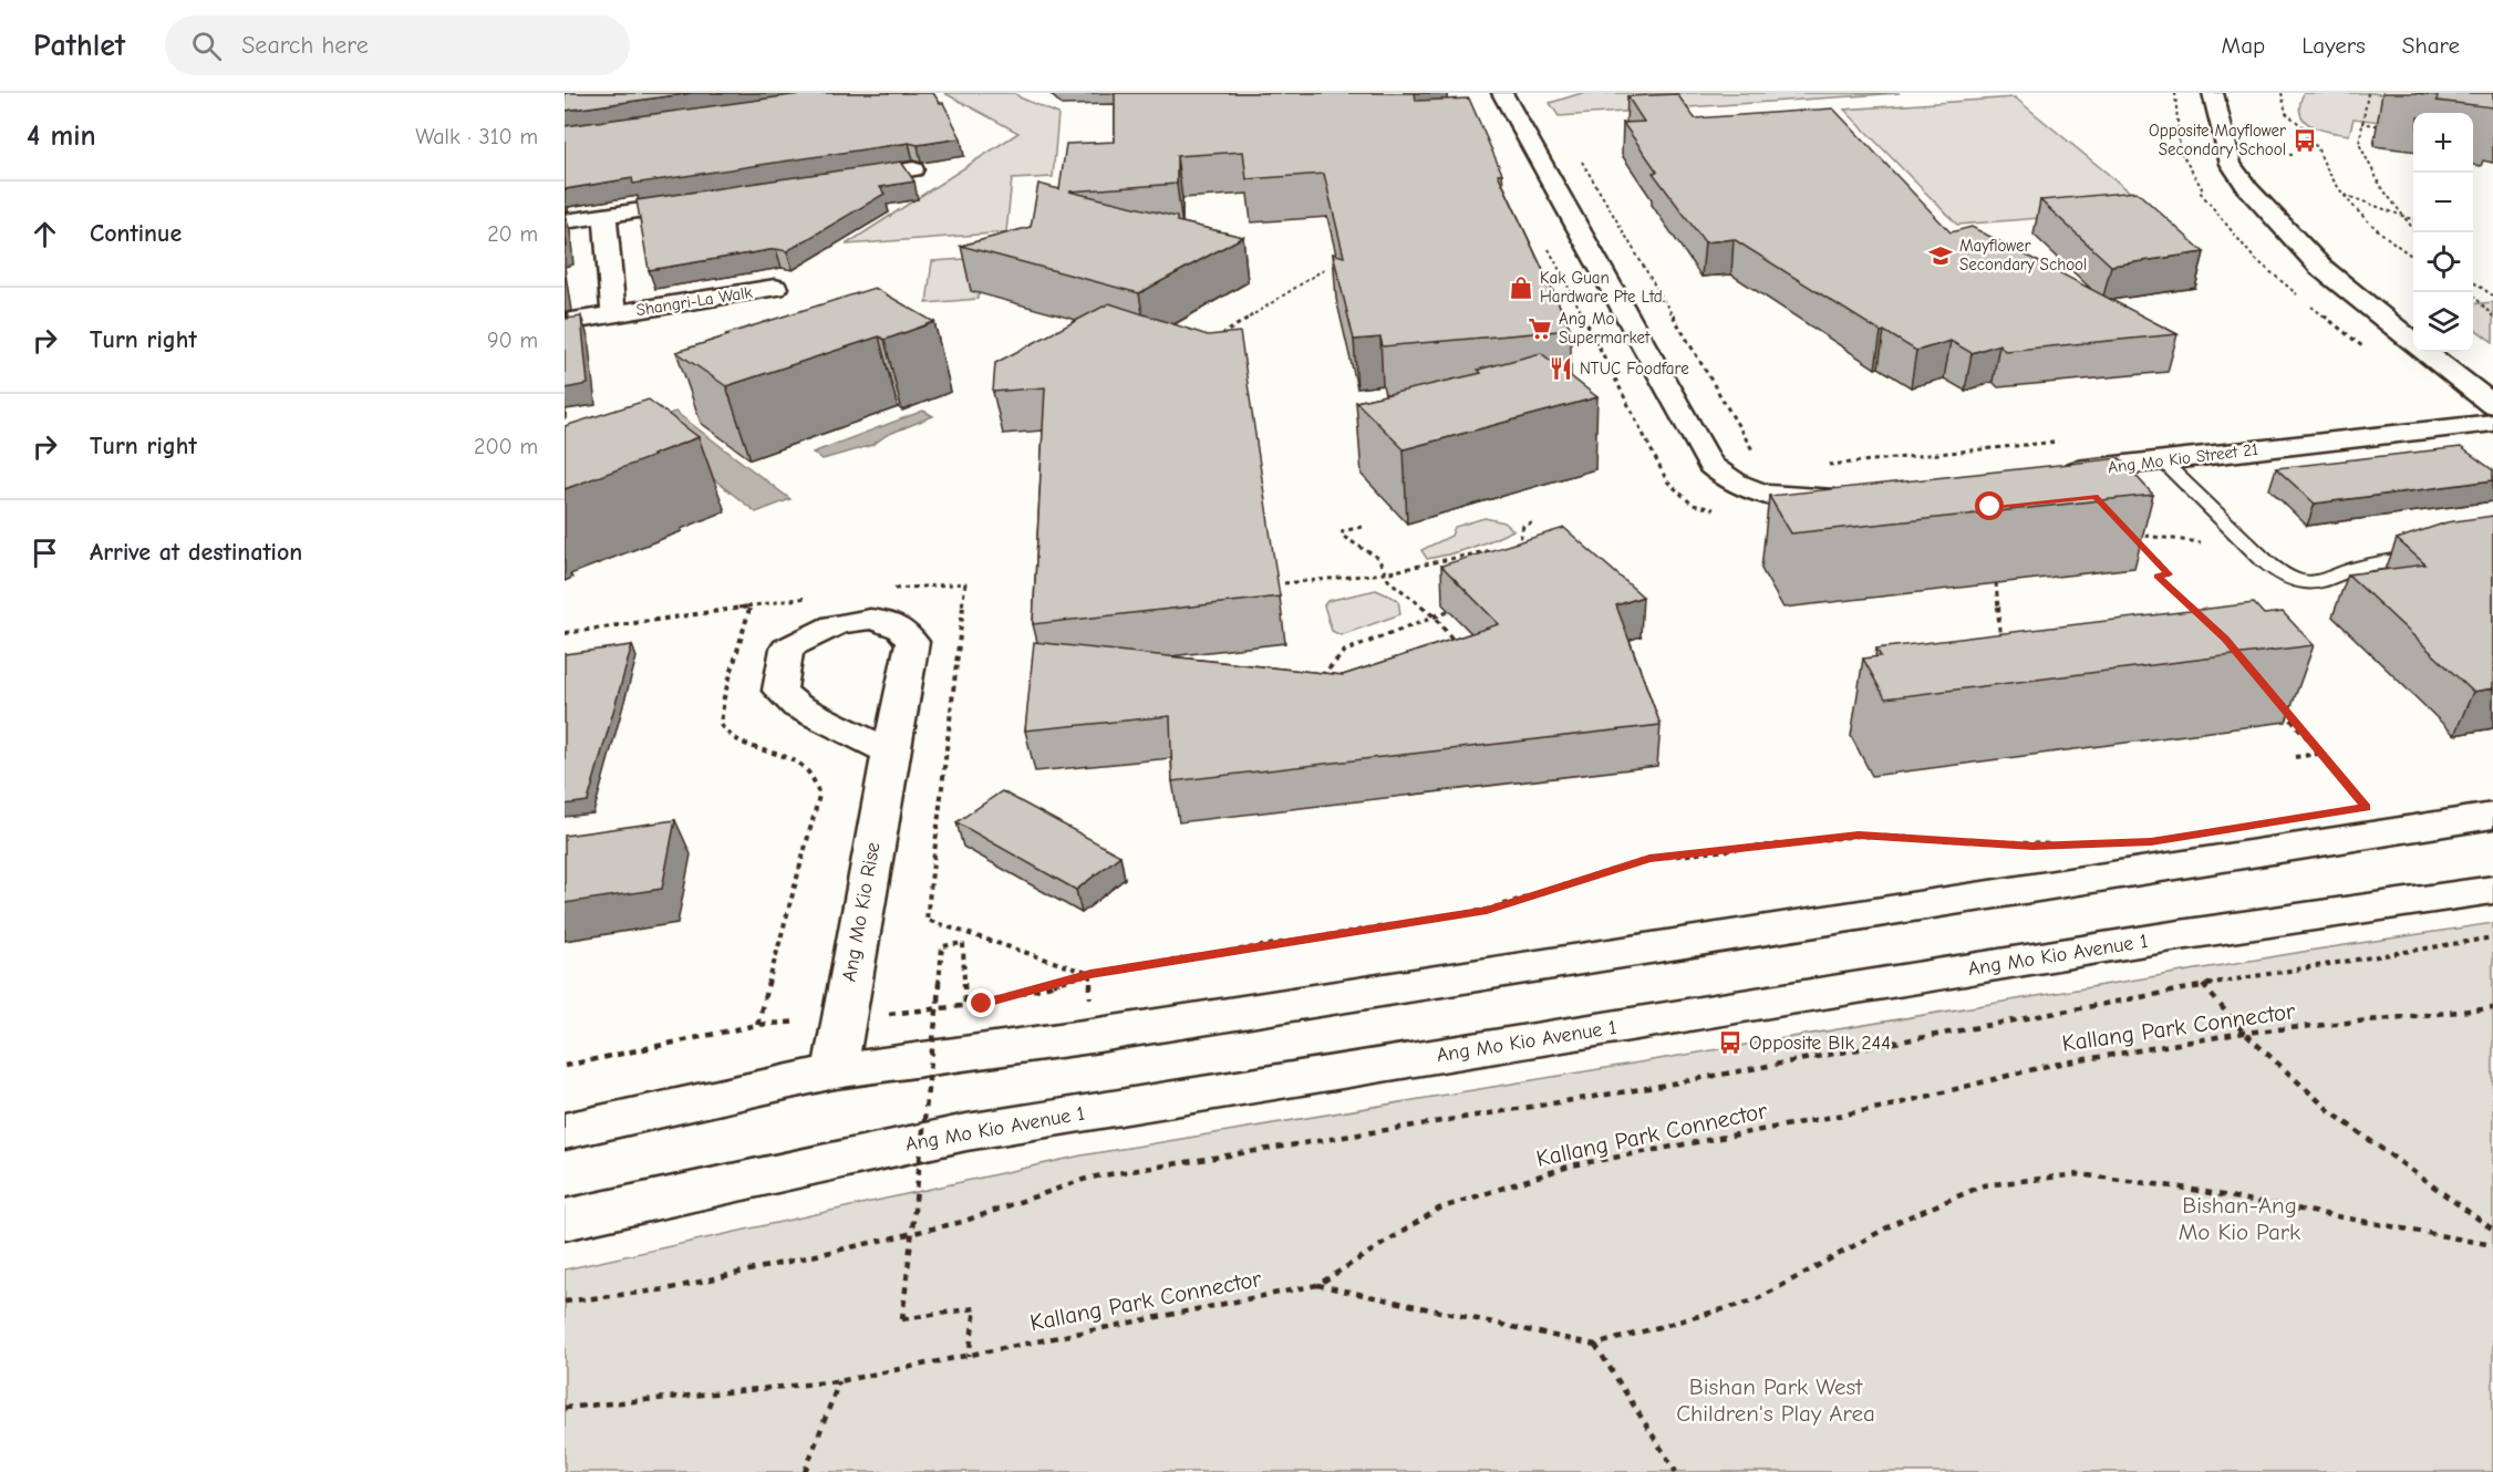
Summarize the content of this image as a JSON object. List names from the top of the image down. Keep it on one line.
{"streets":{"main road":["Shangri-La Walk","Ang Mo Kio Street 21","Ang Mo Kio Rise","Ang Mo Kio Avenue 1"],"path":["Kallang Park Connector"]},"parks":["Bishan-Ang Mo Kio Park","Bishan Park West Children's Play Area"],"places":{"bus stop":["Opposite Mayflower Secondary School","Opposite Blk 244"],"school or university":["Mayflower Secondary School"],"shop":["Kak Guan Hardware Pte Ltd."],"supermarket":["Ang Mo Supermarket"],"restaurant":["NTUC Foodfare"]},"page":{"header":"Pathlet","search":"Search here","nav":["Map","Layers","Share"],"heading":["4 min","Walk · 310 m"],"map_buttons":["+","−"],"list":[["Continue","20 m"],["Turn right","90 m"],["Turn right","200 m"],"Arrive at destination"]}}
